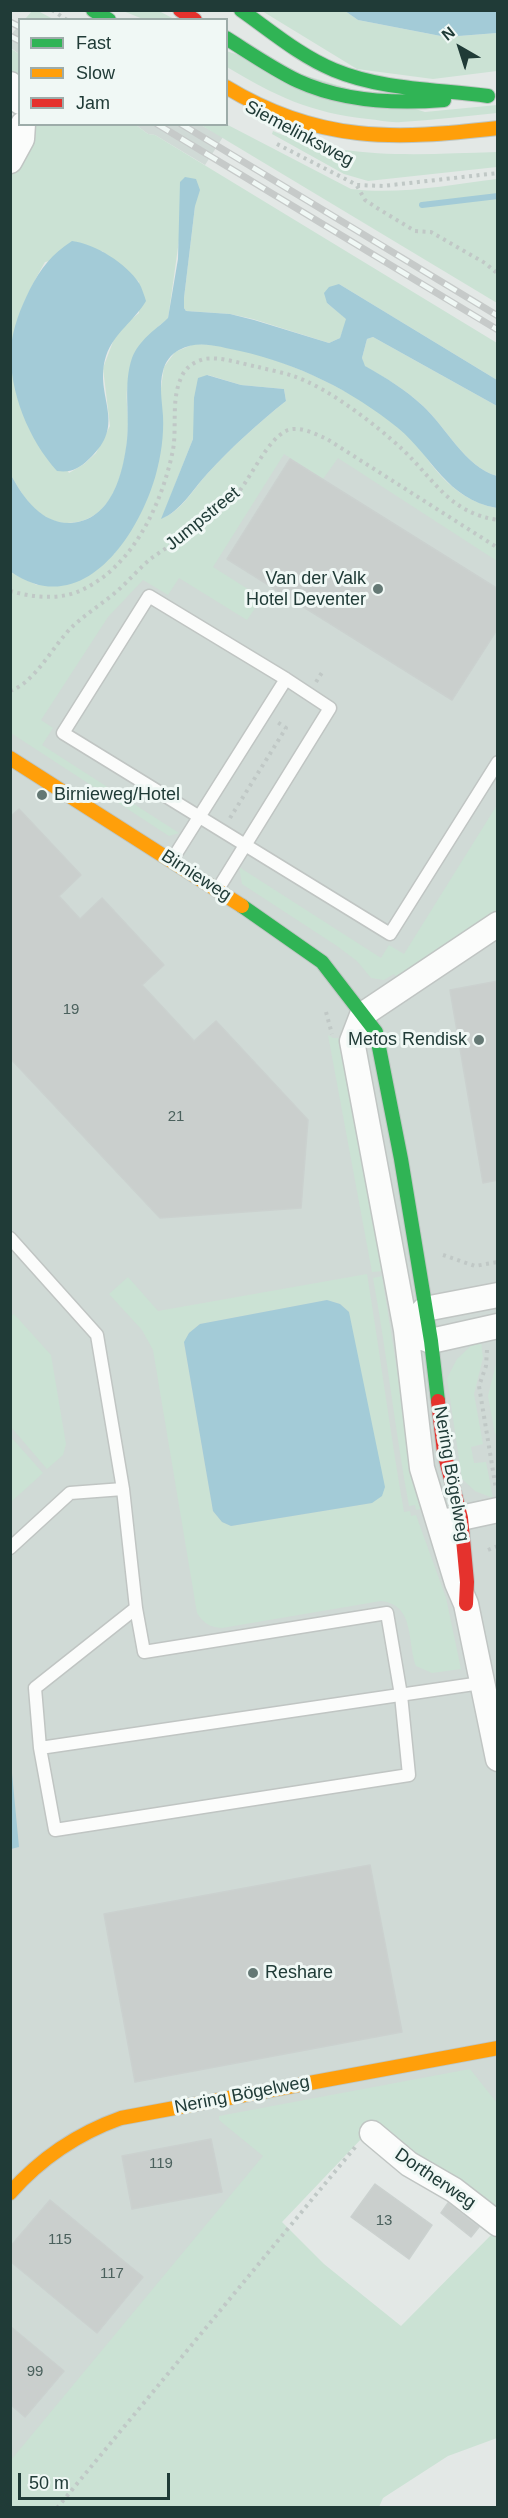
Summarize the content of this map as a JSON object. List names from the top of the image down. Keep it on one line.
{"streets":{"main road":["Siemelinksweg","Birnieweg","Nering Bögelweg"],"street":["Dortherweg"],"path":["Jumpstreet"]},"crossings":[["Birnieweg","Nering Bögelweg"]],"places":["Van der Valk Hotel Deventer","Birnieweg/Hotel","Metos Rendisk","Reshare"],"house_numbers":["19","21","119","13","115","117","99"],"legend":["Fast","Slow","Jam"],"scale_bar":"50 m","north":"top left"}
